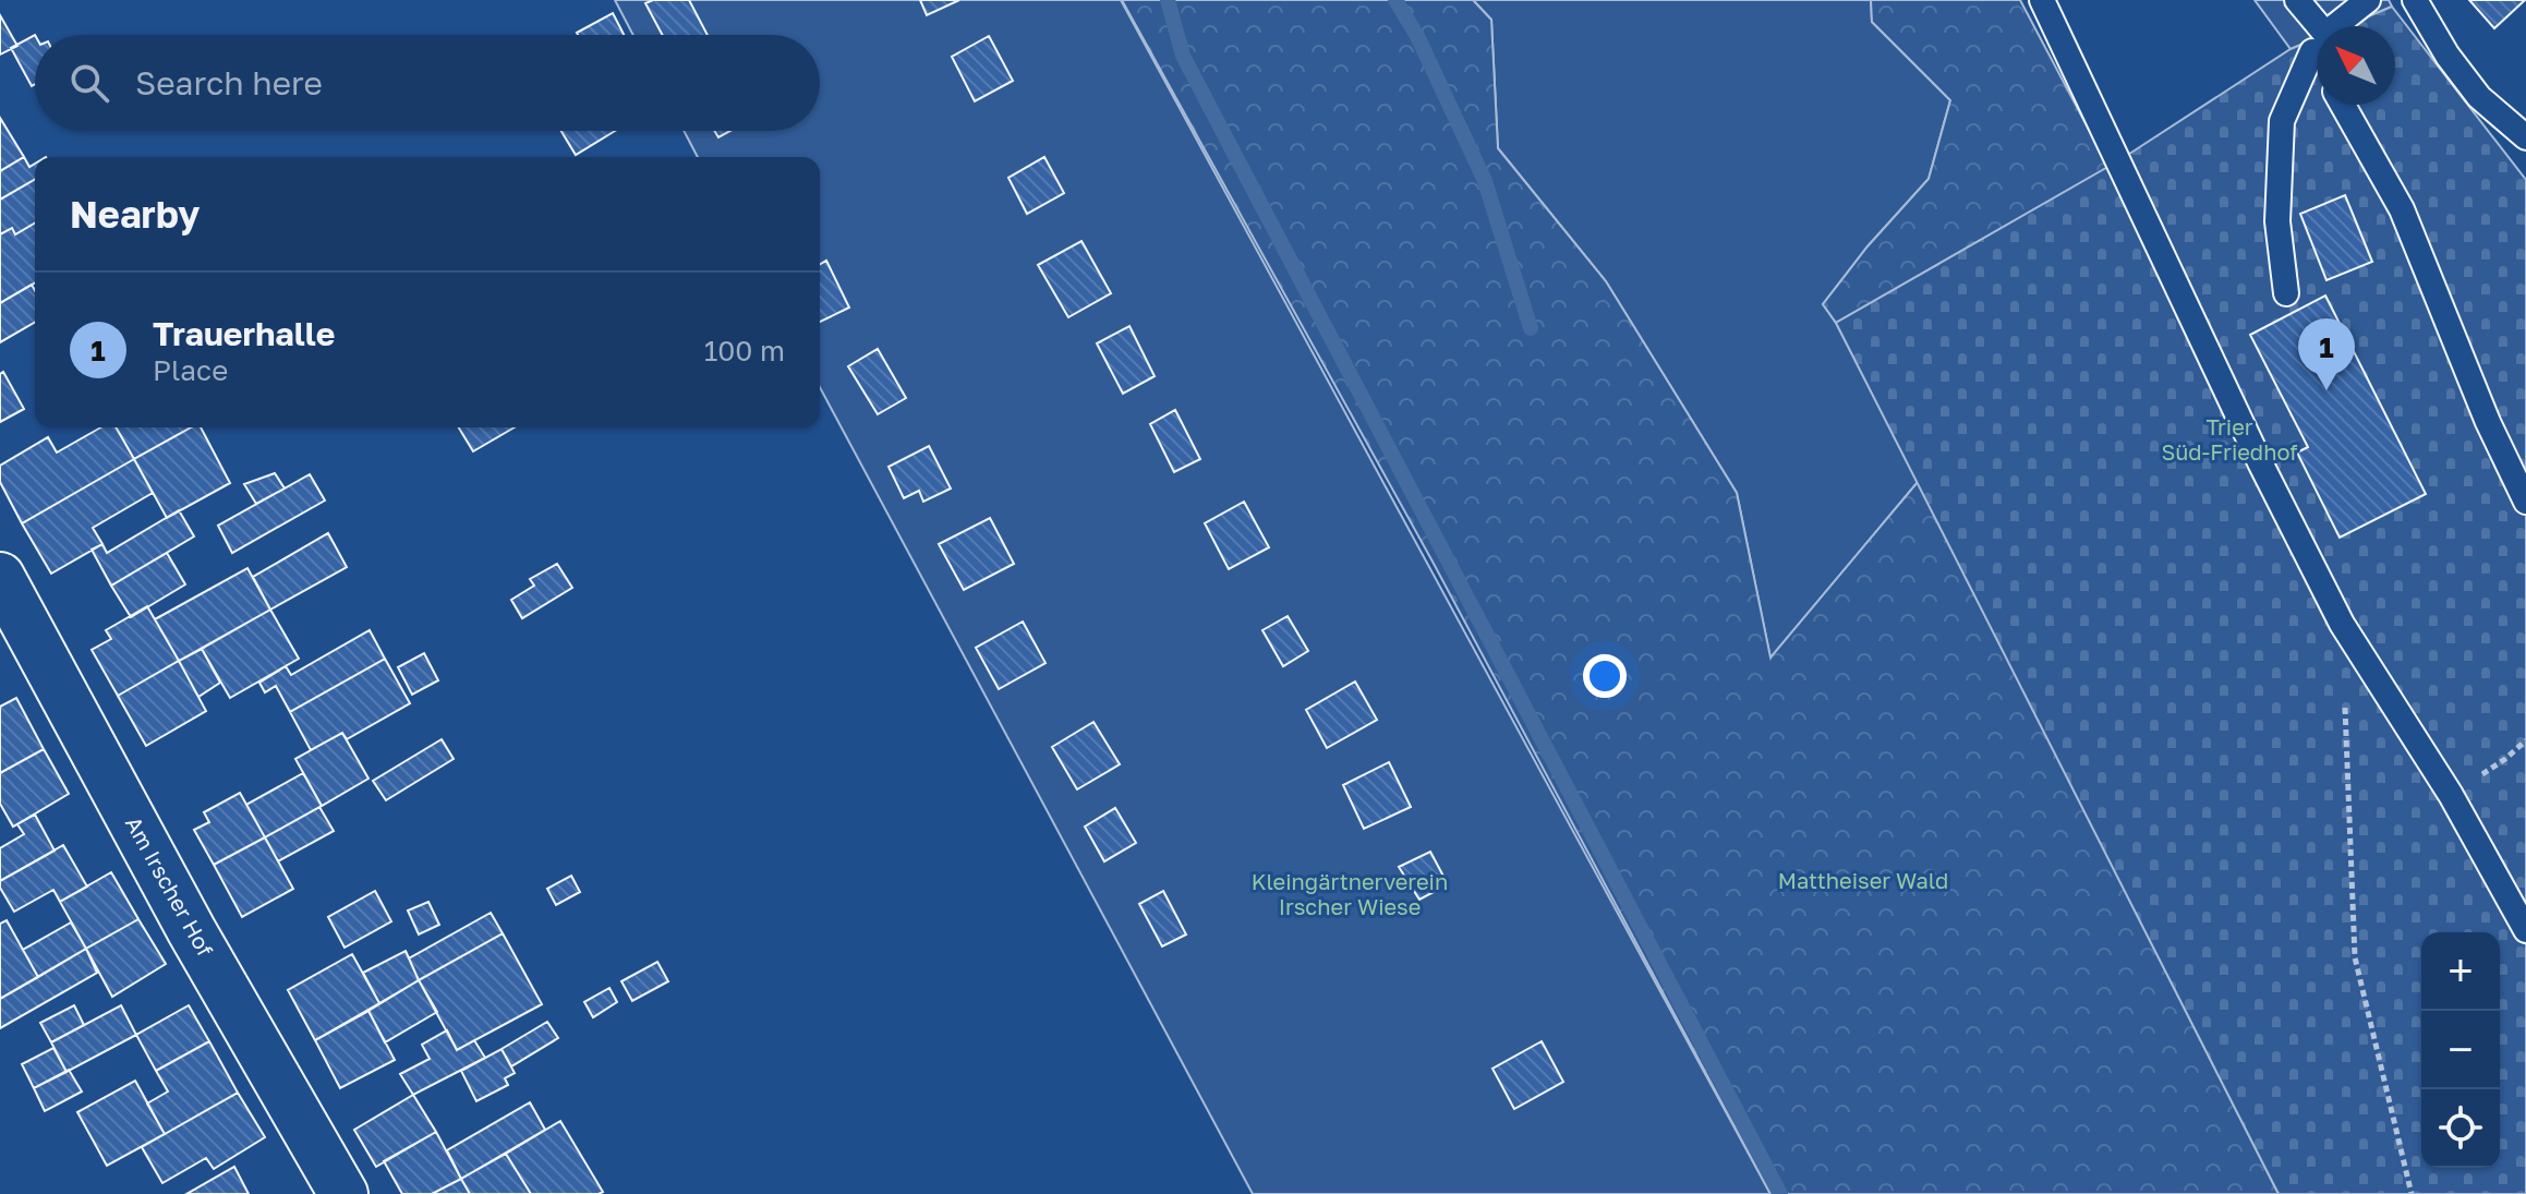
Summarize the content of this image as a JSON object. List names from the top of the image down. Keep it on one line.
{"streets":{"street":["Am Irscher Hof"]},"parks":["Trier Süd-Friedhof","Mattheiser Wald","Kleingärtnerverein Irscher Wiese"],"north":"top left","page":{"search":"Search here","heading":"Nearby","list":[{"mark":"1","name":"Trauerhalle","note":"Place","value":"100 m"}],"pins":"1","map_buttons":["+","−"]}}
